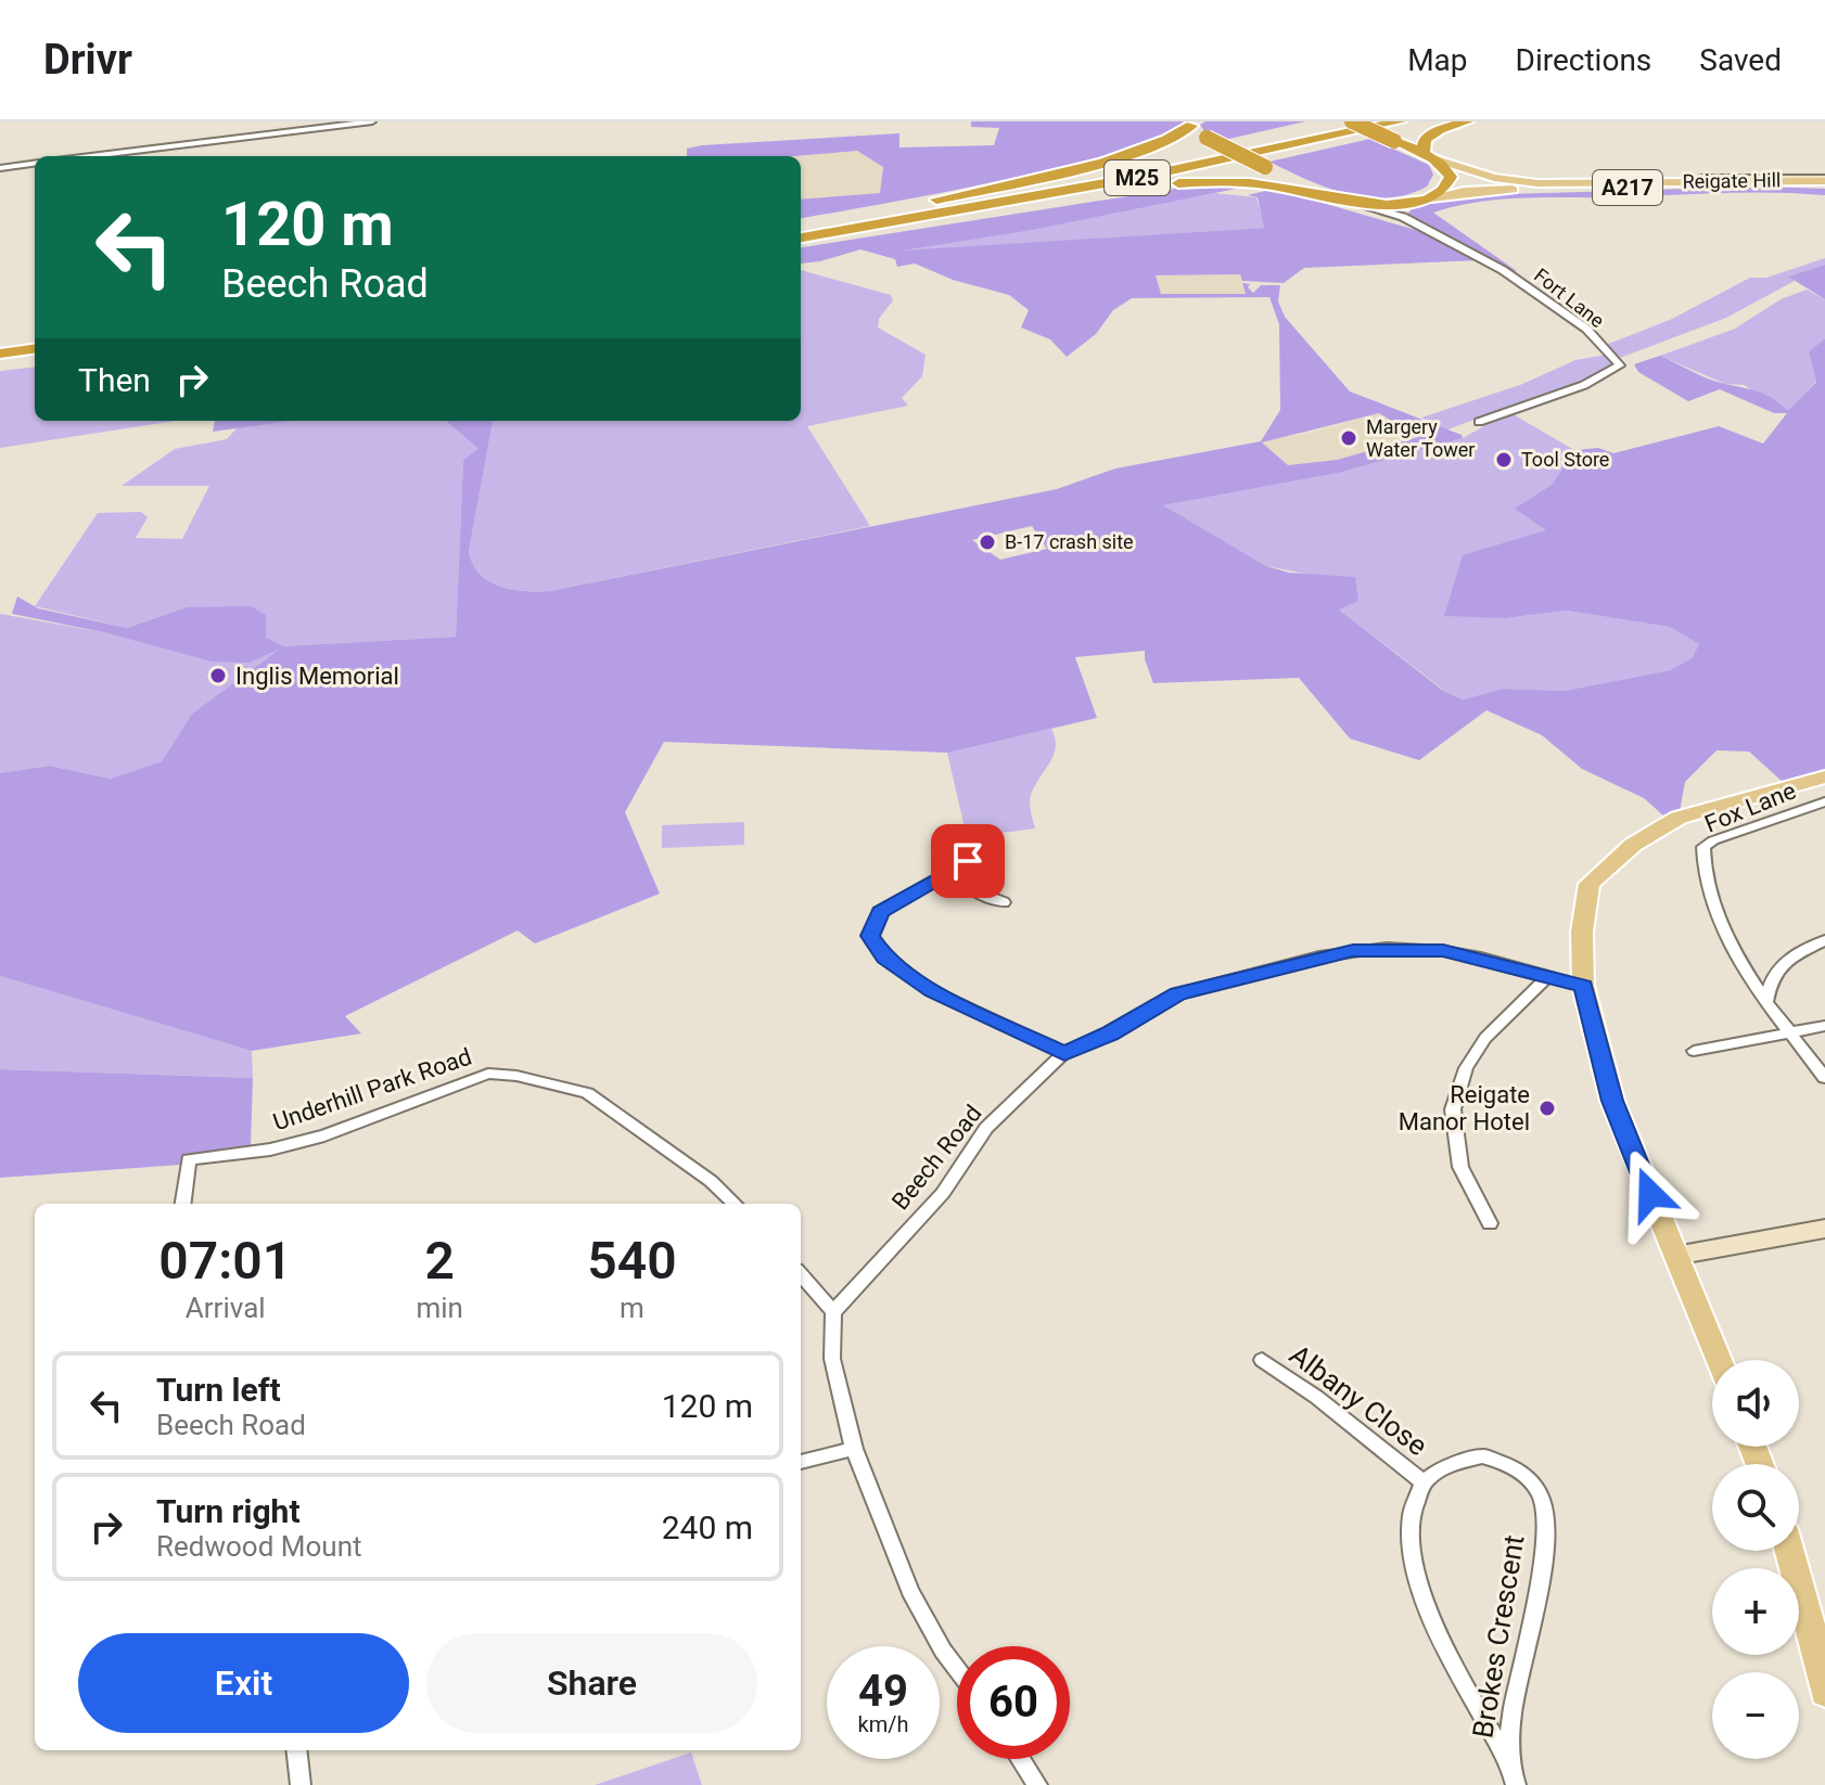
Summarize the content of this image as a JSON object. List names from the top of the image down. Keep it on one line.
{"streets":{"highway":["M25"],"main road":["Reigate Hill","A217"],"street":["Fort Lane","Fox Lane","Underhill Park Road","Beech Road","Albany Close","Brokes Crescent"]},"crossings":[["Albany Close","Brokes Crescent"]],"places":["Margery Water Tower","Tool Store","B-17 crash site","Inglis Memorial","Reigate Manor Hotel"],"page":{"header":"Drivr","nav":["Map","Directions","Saved"],"turn":["120 m","Beech Road"],"then":"Then","eta":["07:01","Arrival","2","min","540","m"],"list":[{"name":"Turn left","note":"Beech Road","value":"120 m"},{"name":"Turn right","note":"Redwood Mount","value":"240 m"}],"map_buttons":["+","−"],"buttons":["Exit","Share"],"speed":"49 km/h","limit":"60"}}
